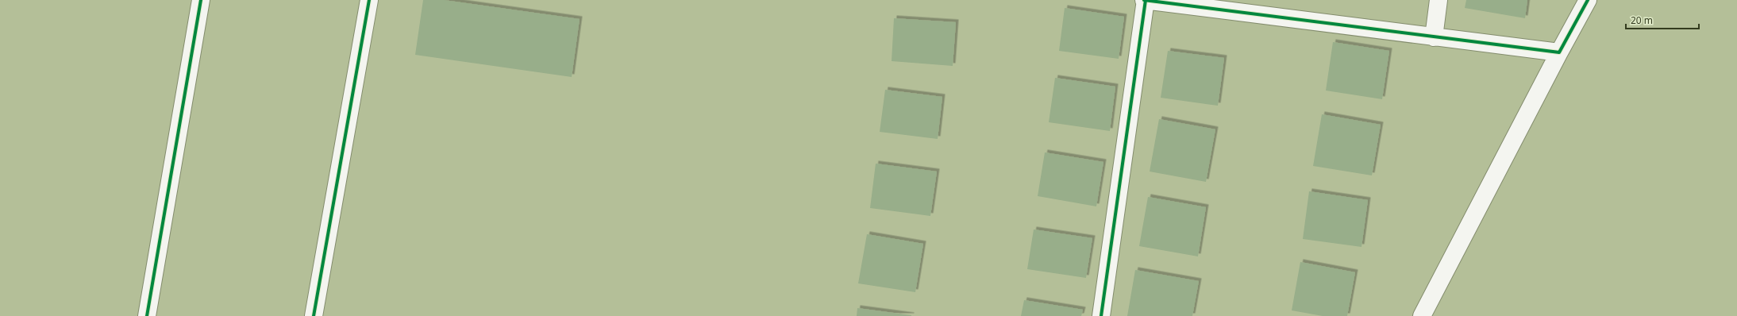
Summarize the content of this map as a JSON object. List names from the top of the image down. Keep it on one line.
{"scale_bar":"20 m"}
